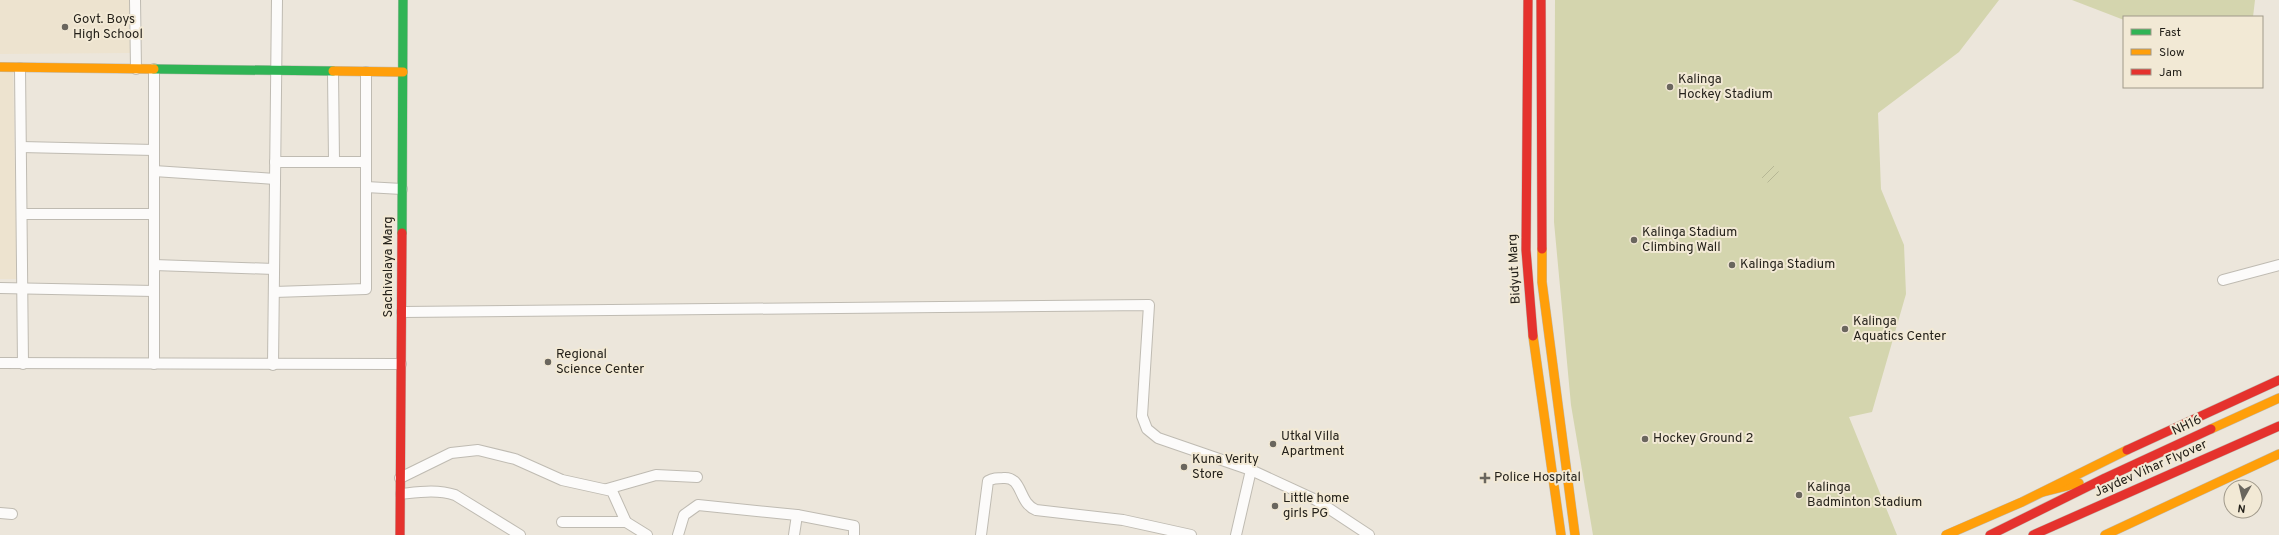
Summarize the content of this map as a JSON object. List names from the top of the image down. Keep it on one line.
{"streets":{"main road":["Sachivalaya Marg","Bidyut Marg","NH16","Jaydev Vihar Flyover"]},"crossings":[["NH16","Jaydev Vihar Flyover"]],"places":{"other":["Govt. Boys High School","Kalinga Hockey Stadium","Kalinga Stadium Climbing Wall","Kalinga Stadium","Kalinga Aquatics Center","Regional Science Center","Hockey Ground 2","Utkal Villa Apartment","Kuna Verity Store","Kalinga Badminton Stadium","Little home girls PG"],"health":["Police Hospital"]},"legend":["Fast","Slow","Jam"],"north":"bottom"}
